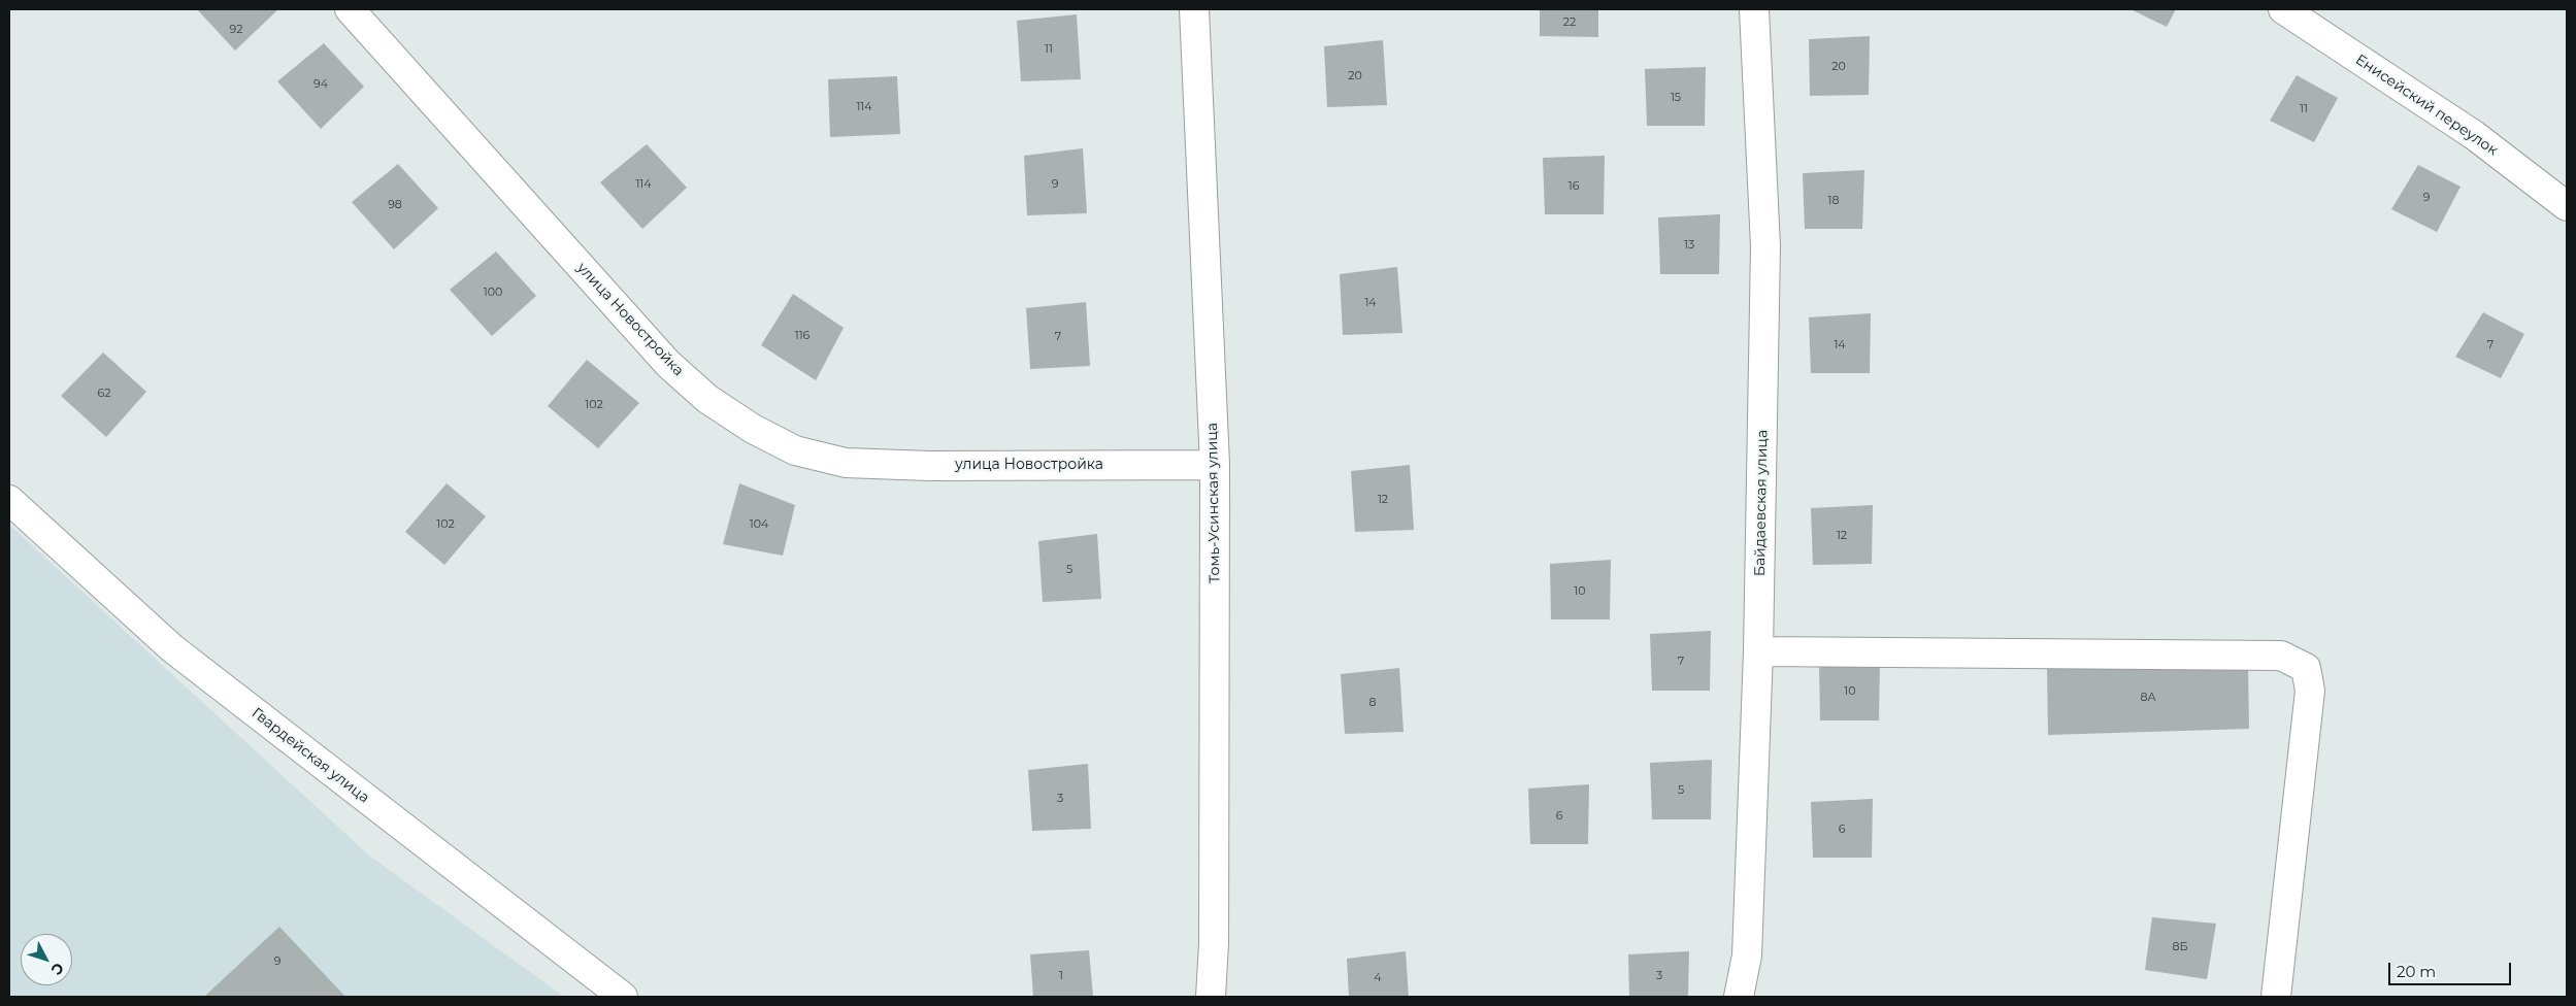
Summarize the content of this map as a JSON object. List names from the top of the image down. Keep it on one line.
{"streets":{"street":["Енисейский переулок","улица Новостройка","Томь-Усинская улица","Байдаевская улица","Гвардейская улица"]},"crossings":[["улица Новостройка","Томь-Усинская улица"]],"house_numbers":["22","92","11","20","20","94","15","114","11","114","9","16","9","18","98","13","100","14","116","7","14","7","62","102","12","102","104","12","5","10","7","10","8А","8","5","3","6","6","8Б","9","1","3","4"],"scale_bar":"20 m","north":"bottom right"}
